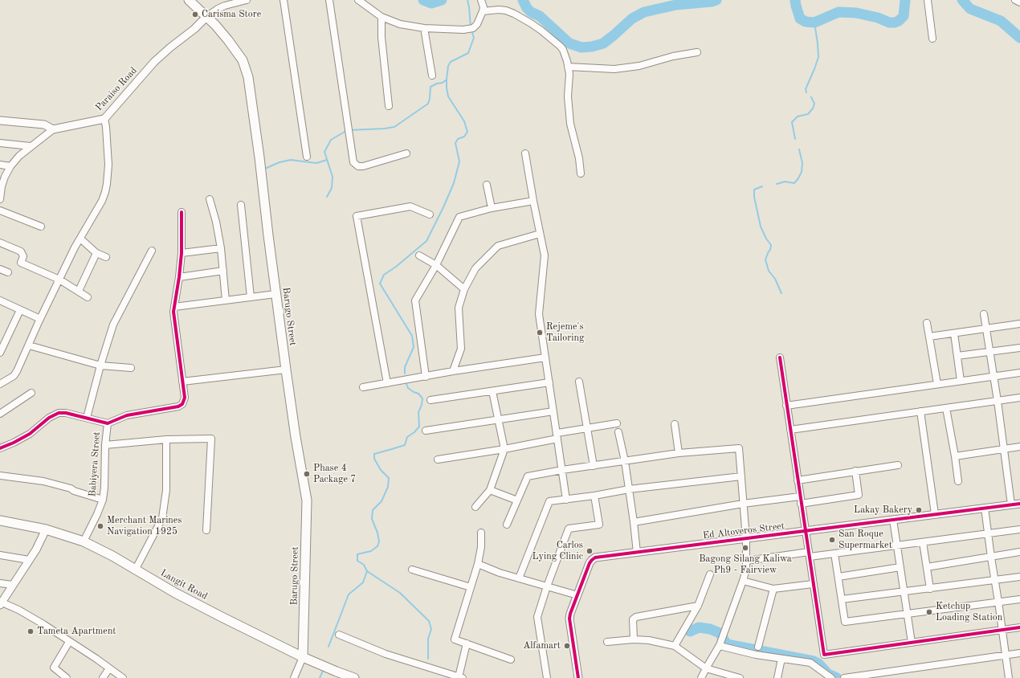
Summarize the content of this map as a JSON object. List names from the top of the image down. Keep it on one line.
{"streets":{"main road":["Barugo Street","Langit Road"],"street":["Paraiso Road","Babiyera Street","Ed Altoveros Street"]},"crossings":[["Paraiso Road","Barugo Street"],["Barugo Street","Langit Road"],["Babiyera Street","Langit Road"]],"places":["Carisma Store","Rejeme's Tailoring","Phase 4 Package 7","Lakay Bakery","Merchant Marines Navigation 1925","San Roque Supermarket","Bagong Silang Kaliwa Ph9 - Fairview","Carlos Lying Clinic","Ketchup Loading Station","Tameta Apartment","Alfamart"]}
